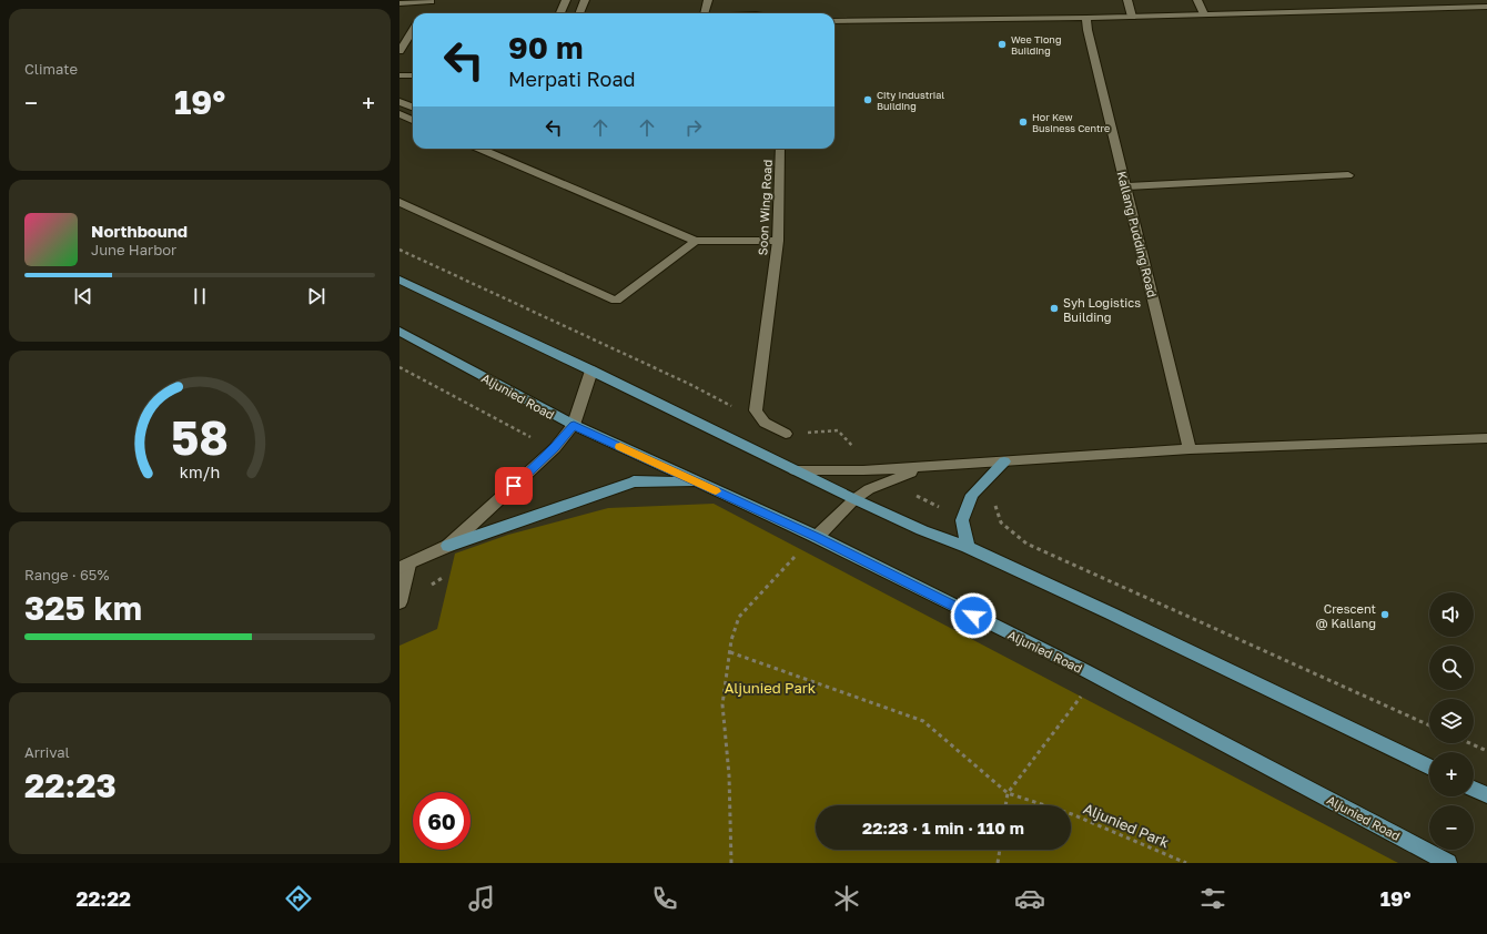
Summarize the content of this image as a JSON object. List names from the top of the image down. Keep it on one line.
{"streets":{"main road":["Aljunied Road"],"street":["Soon Wing Road","Kallang Pudding Road"],"path":["Aljunied Park"]},"parks":["Aljunied Park"],"places":["Wee Tiong Building","City Industrial Building","Hor Kew Business Centre","Syh Logistics Building","Crescent @ Kallang"],"page":{"tile":["Climate",["Range · 65%","325 km"],["Arrival","22:23"]],"turn":["90 m","Merpati Road"],"heat":["−","19°","+"],"song":["Northbound","June Harbor"],"map_buttons":["+","−"],"limit":"60","trip":"22:23 · 1 min · 110 m","tabs":["22:22","19°"],"gauge":["58","km/h"]}}
